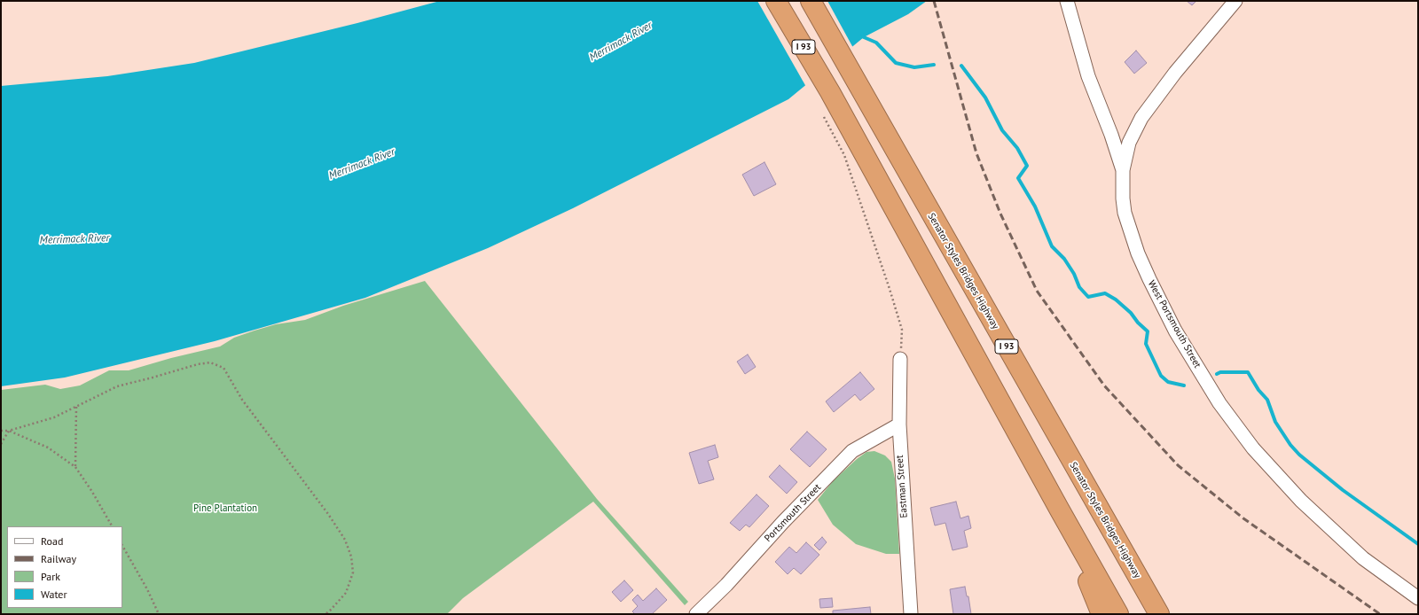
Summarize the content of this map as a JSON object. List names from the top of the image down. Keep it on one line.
{"streets":{"highway":["I 93","Senator Styles Bridges Highway"],"street":["West Portsmouth Street","Eastman Street","Portsmouth Street"]},"crossings":[["Eastman Street","Portsmouth Street"]],"water":["Merrimack River"],"parks":["Pine Plantation"],"legend":["Road","Railway","Park","Water"]}
